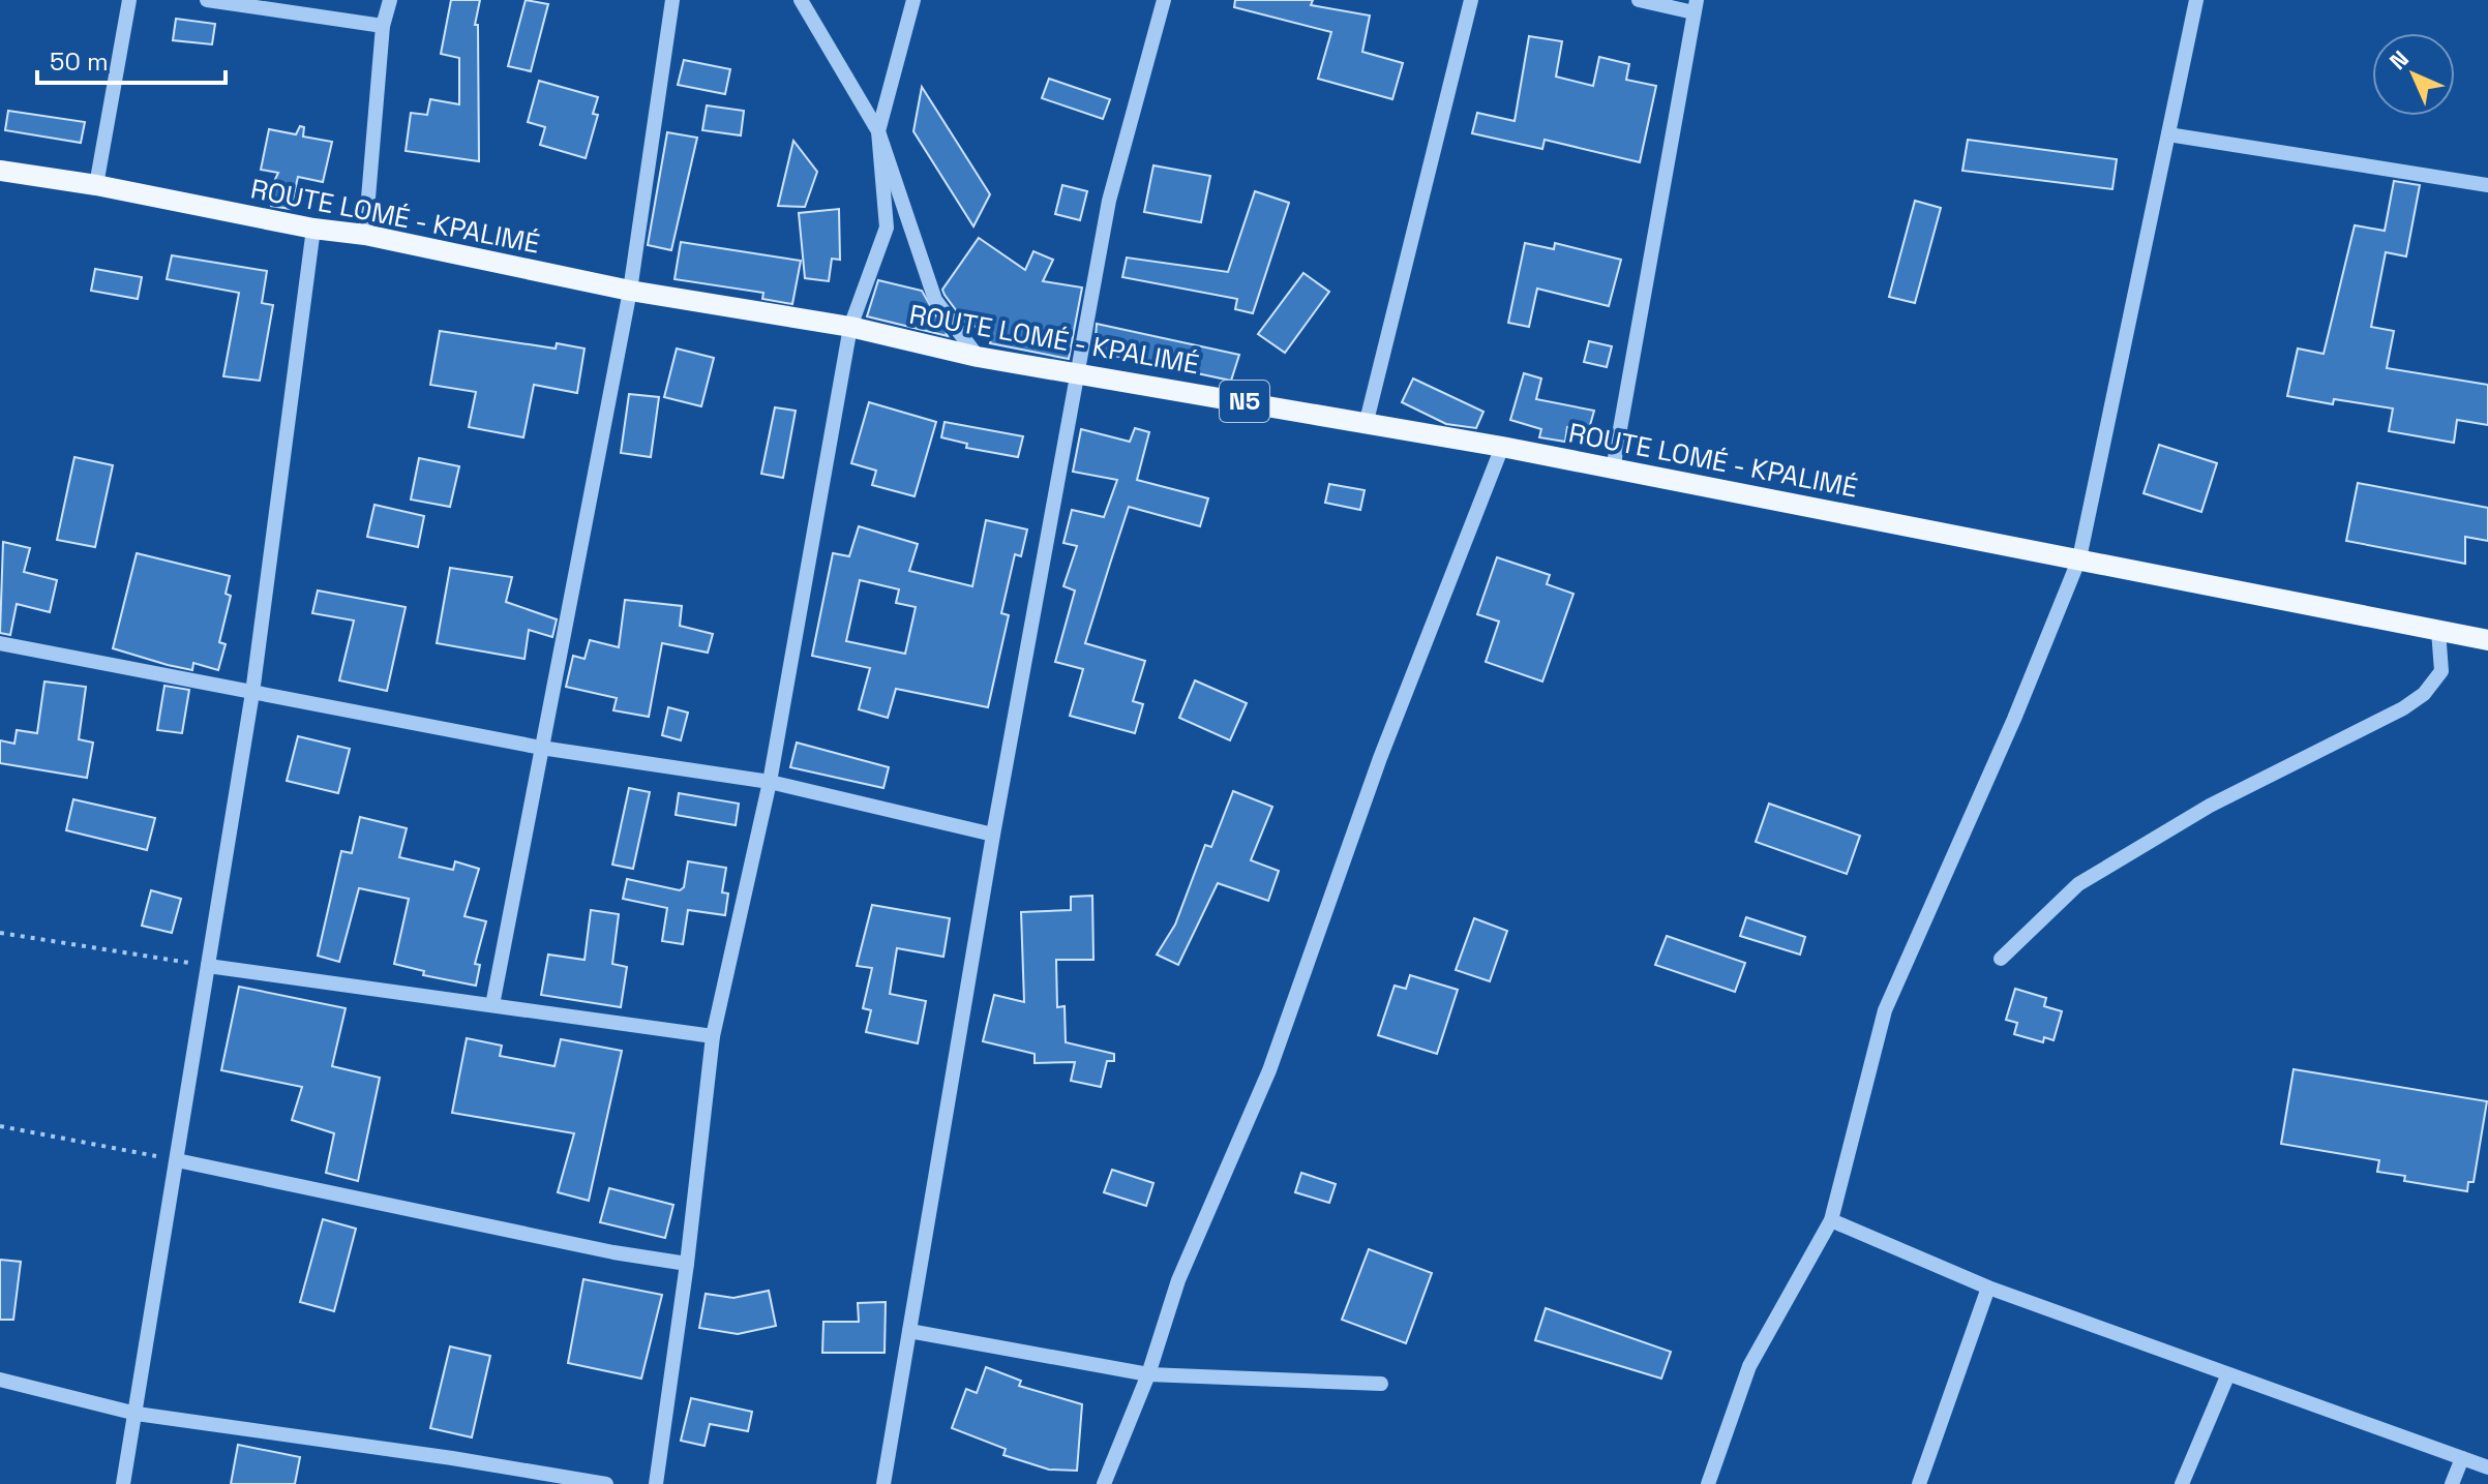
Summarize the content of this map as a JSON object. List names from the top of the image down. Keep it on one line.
{"streets":{"main road":["ROUTE LOMÉ - KPALIMÉ","N5"]},"scale_bar":"50 m","north":"top left"}
